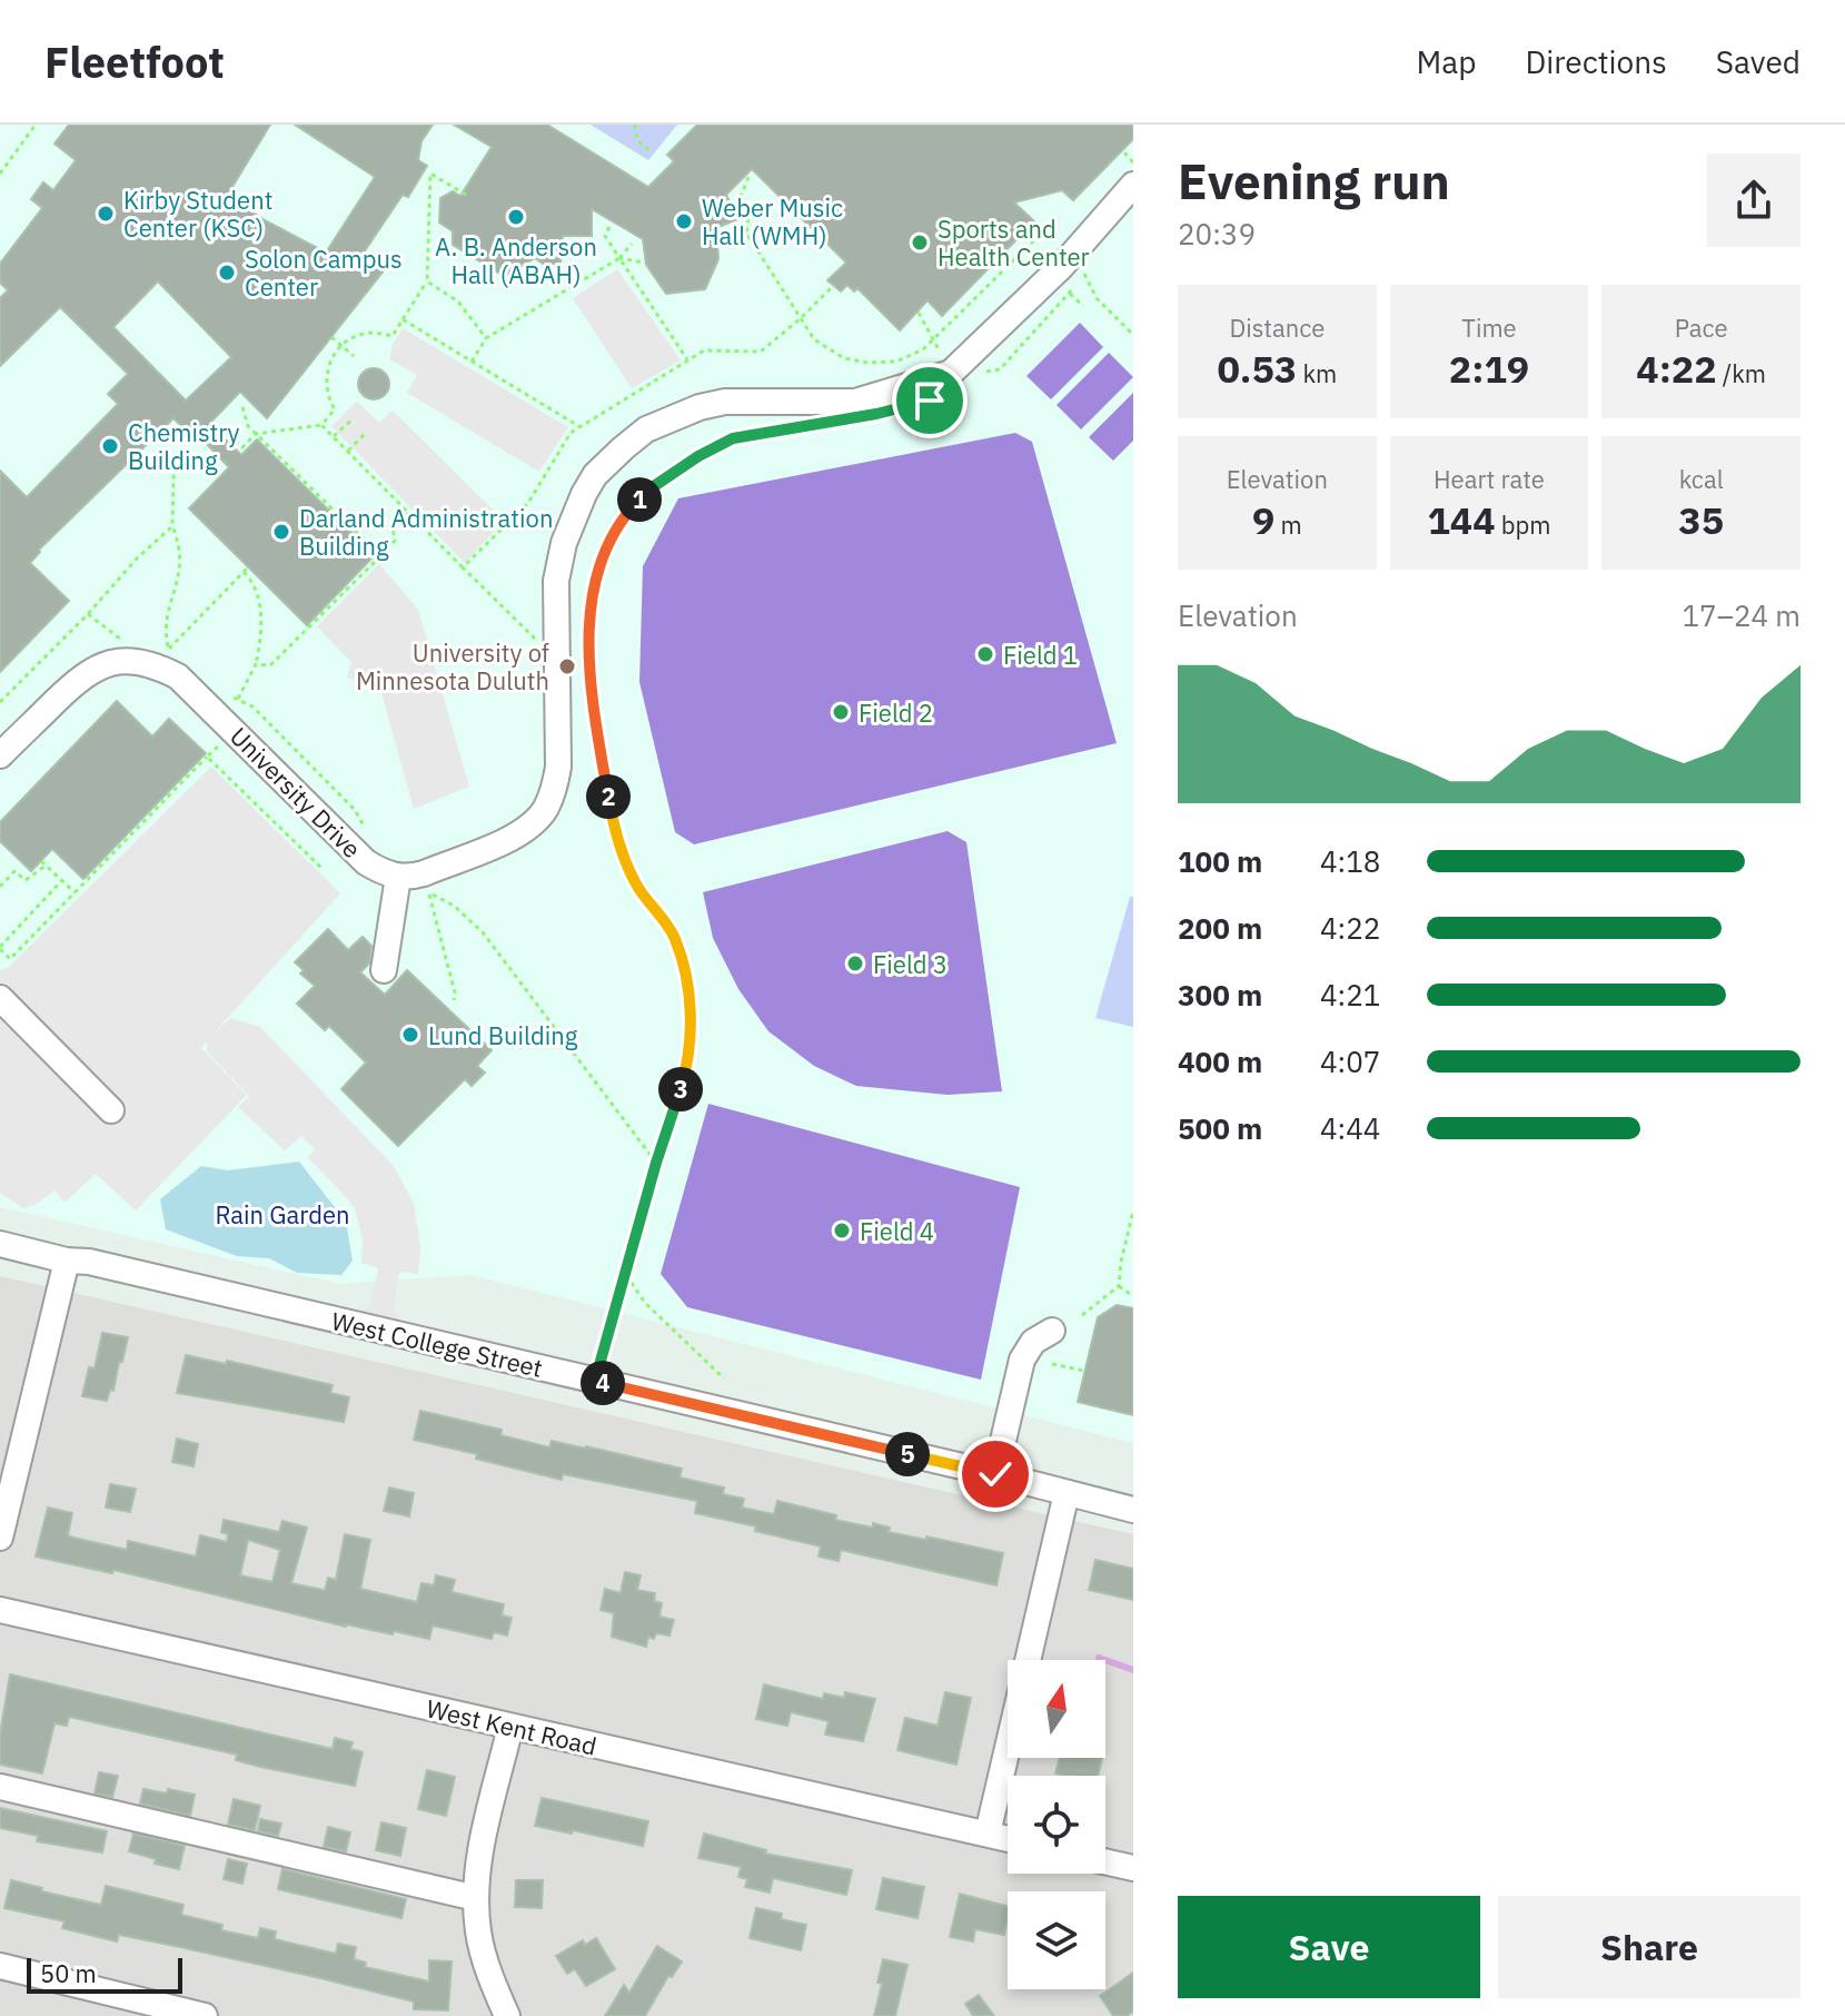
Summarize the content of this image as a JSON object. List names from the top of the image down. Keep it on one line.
{"streets":{"street":["University Drive","West College Street","West Kent Road"]},"parks":["Rain Garden"],"places":["Kirby Student Center (KSC)","A. B. Anderson Hall (ABAH)","Weber Music Hall (WMH)","Sports and Health Center","Solon Campus Center","Chemistry Building","Darland Administration Building","Field 1","University of Minnesota Duluth","Field 2","Field 3","Lund Building","Field 4"],"scale_bar":"50 m","north":"top","page":{"header":"Fleetfoot","nav":["Map","Directions","Saved"],"heading":["Evening run","20:39"],"stats":[["Distance","0.53 km"],["Time","2:19"],["Pace","4:22 /km"],["Elevation","9 m"],["Heart rate","144 bpm"],["kcal","35"]],"pins":["1","2","3","4","5"],"chart":["Elevation","17–24 m"],"list":[{"name":"100 m","note":"4:18"},{"name":"200 m","note":"4:22"},{"name":"300 m","note":"4:21"},{"name":"400 m","note":"4:07"},{"name":"500 m","note":"4:44"}],"buttons":["Save","Share"],"scale":"50 m"}}
